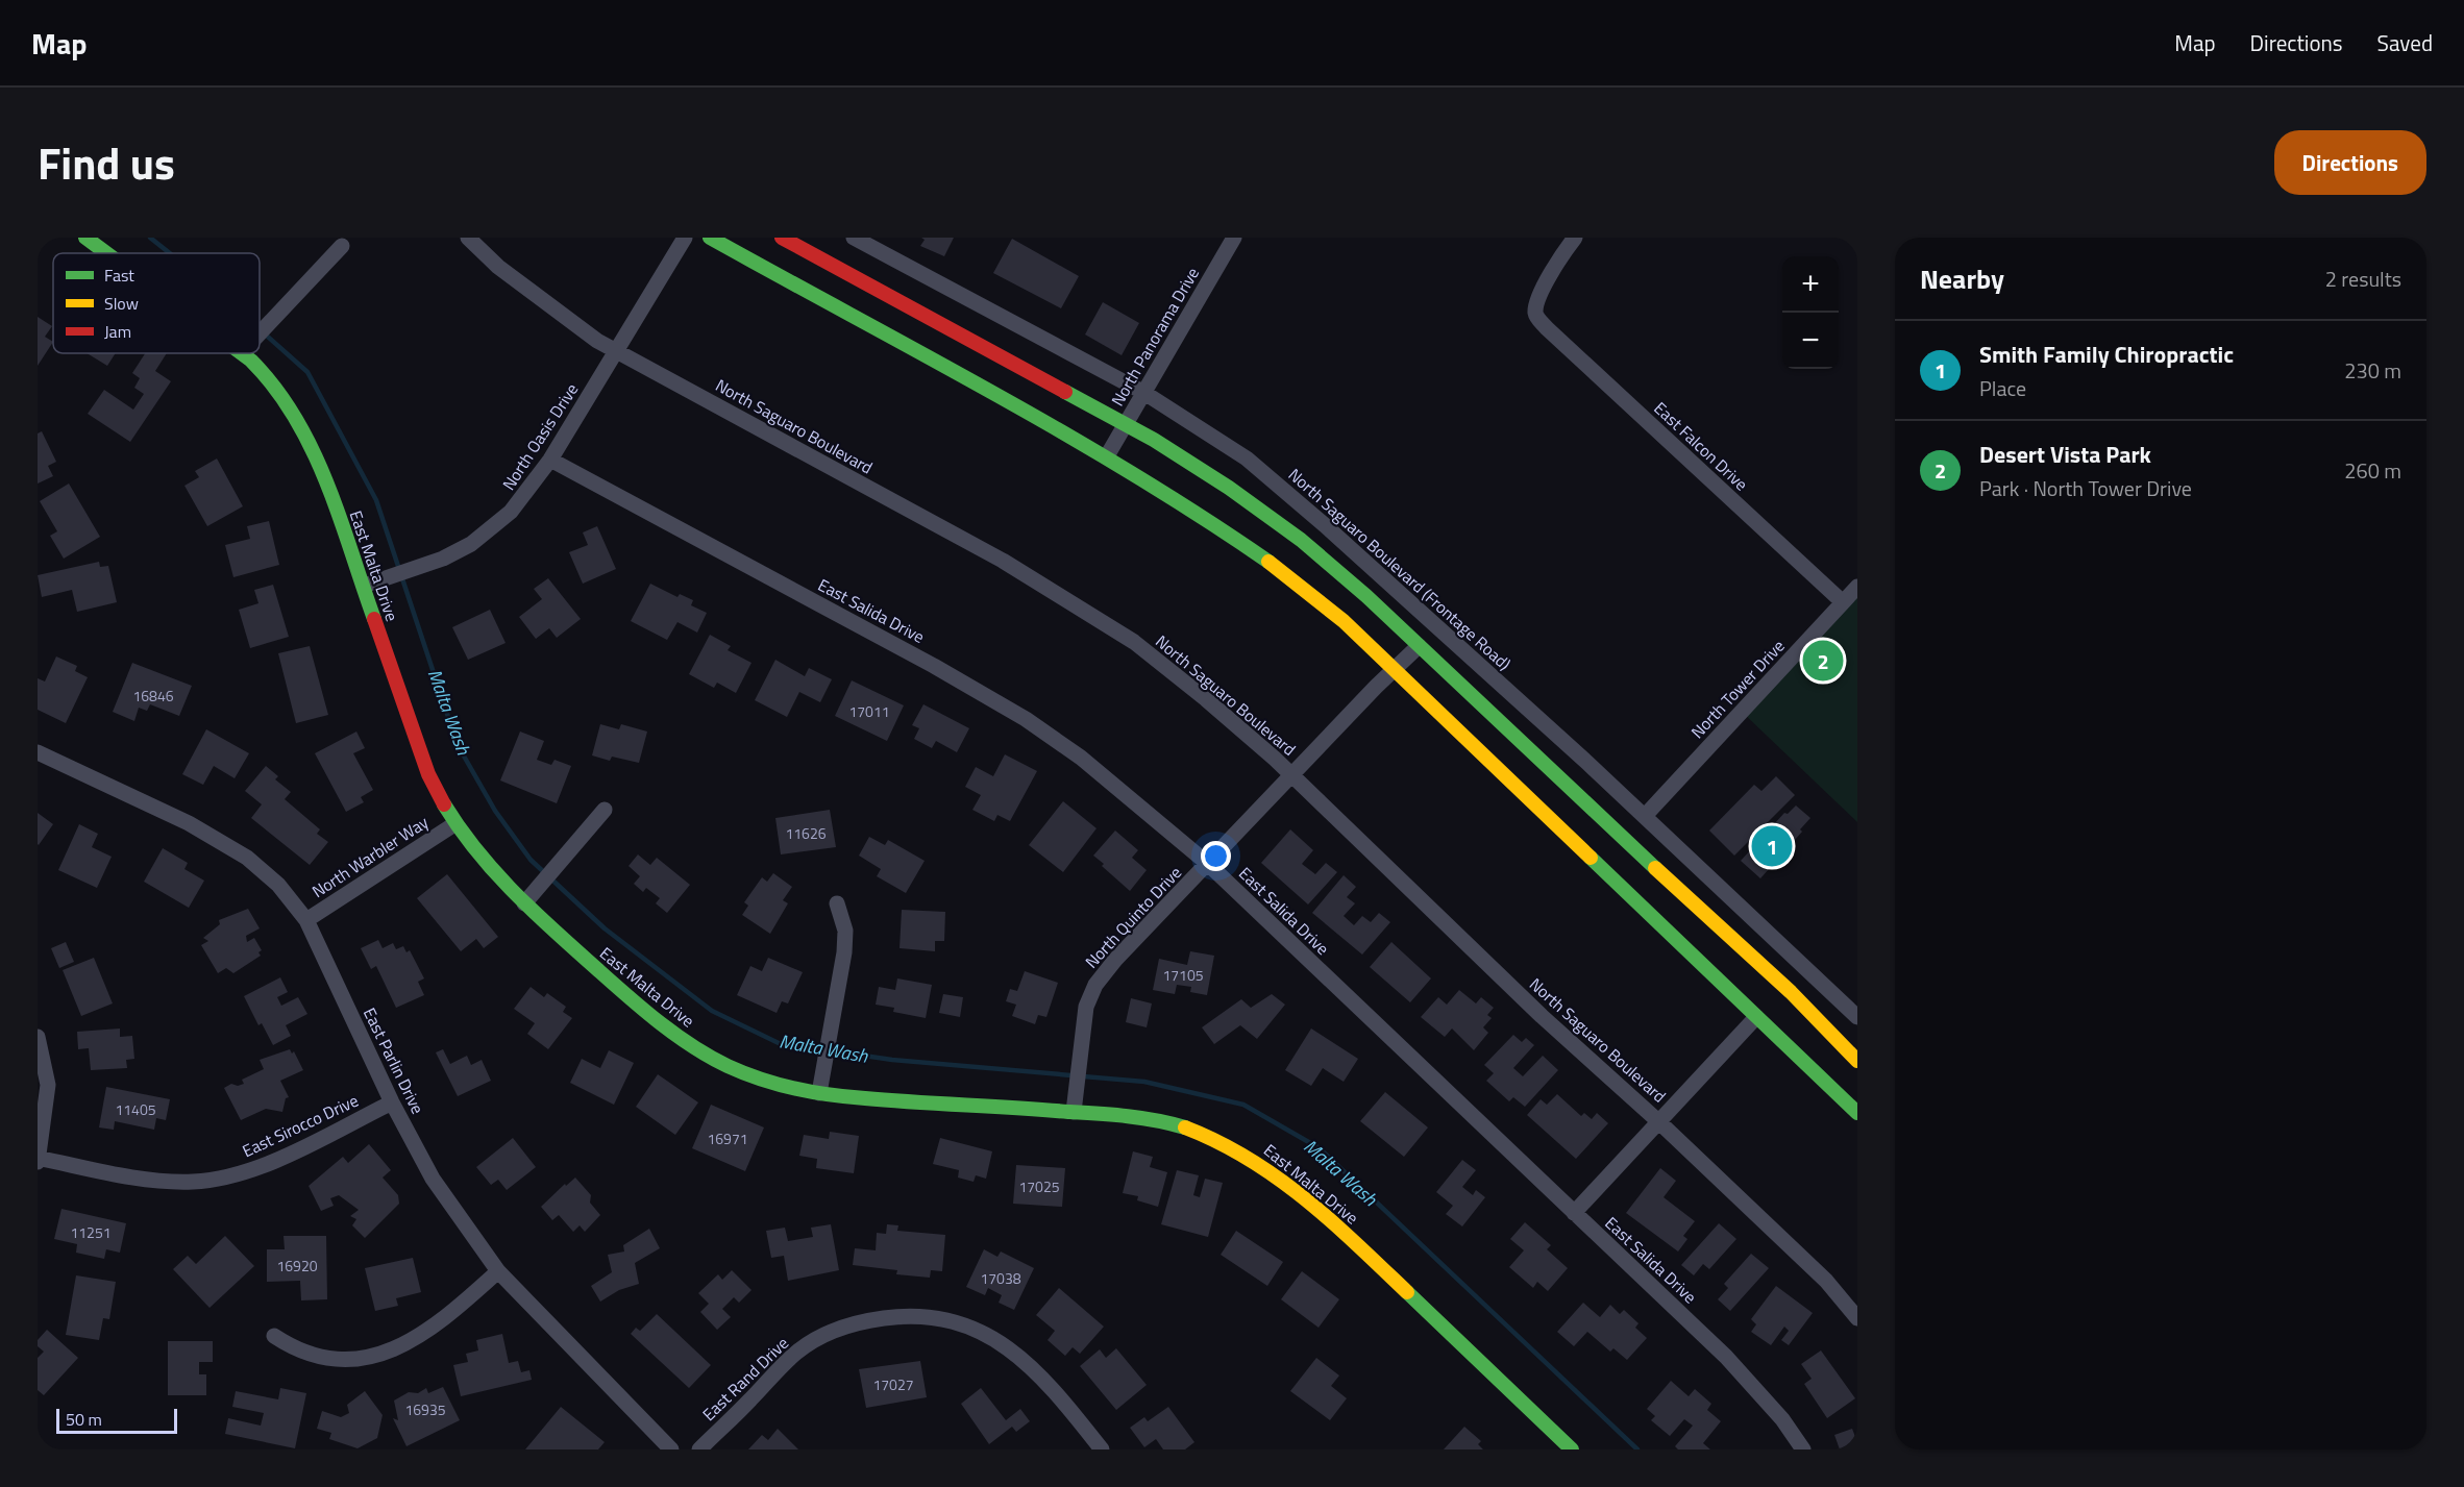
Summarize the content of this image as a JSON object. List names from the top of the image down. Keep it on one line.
{"streets":{"main road":["East Malta Drive"],"street":["North Panorama Drive","North Saguaro Boulevard","North Oasis Drive","East Falcon Drive","North Saguaro Boulevard (Frontage Road)","East Salida Drive","North Tower Drive","North Warbler Way","North Quinto Drive","East Parlin Drive","East Sirocco Drive","East Rand Drive"]},"crossings":[["North Panorama Drive","North Saguaro Boulevard (Frontage Road)"],["North Saguaro Boulevard","North Oasis Drive"],["North Saguaro Boulevard","North Quinto Drive"],["North Oasis Drive","East Malta Drive"],["North Oasis Drive","East Salida Drive"],["East Falcon Drive","North Tower Drive"],["East Malta Drive","North Warbler Way"],["East Malta Drive","North Quinto Drive"],["North Saguaro Boulevard (Frontage Road)","North Tower Drive"],["East Salida Drive","North Quinto Drive"],["North Warbler Way","East Parlin Drive"],["East Parlin Drive","East Sirocco Drive"]],"water":["Malta Wash"],"house_numbers":["16846","17011","11626","17105","11405","16971","17025","11251","16920","17038","17027","16935"],"legend":["Fast","Slow","Jam"],"scale_bar":"50 m","page":{"header":"Map","nav":["Map","Directions","Saved"],"title":"Find us","buttons":"Directions","heading":["Nearby","2 results"],"map_buttons":["+","−"],"list":[{"mark":"1","name":"Smith Family Chiropractic","note":"Place","value":"230 m"},{"mark":"2","name":"Desert Vista Park","note":"Park · North Tower Drive","value":"260 m"}],"pins":["2","1"],"scale":"50 m"}}
